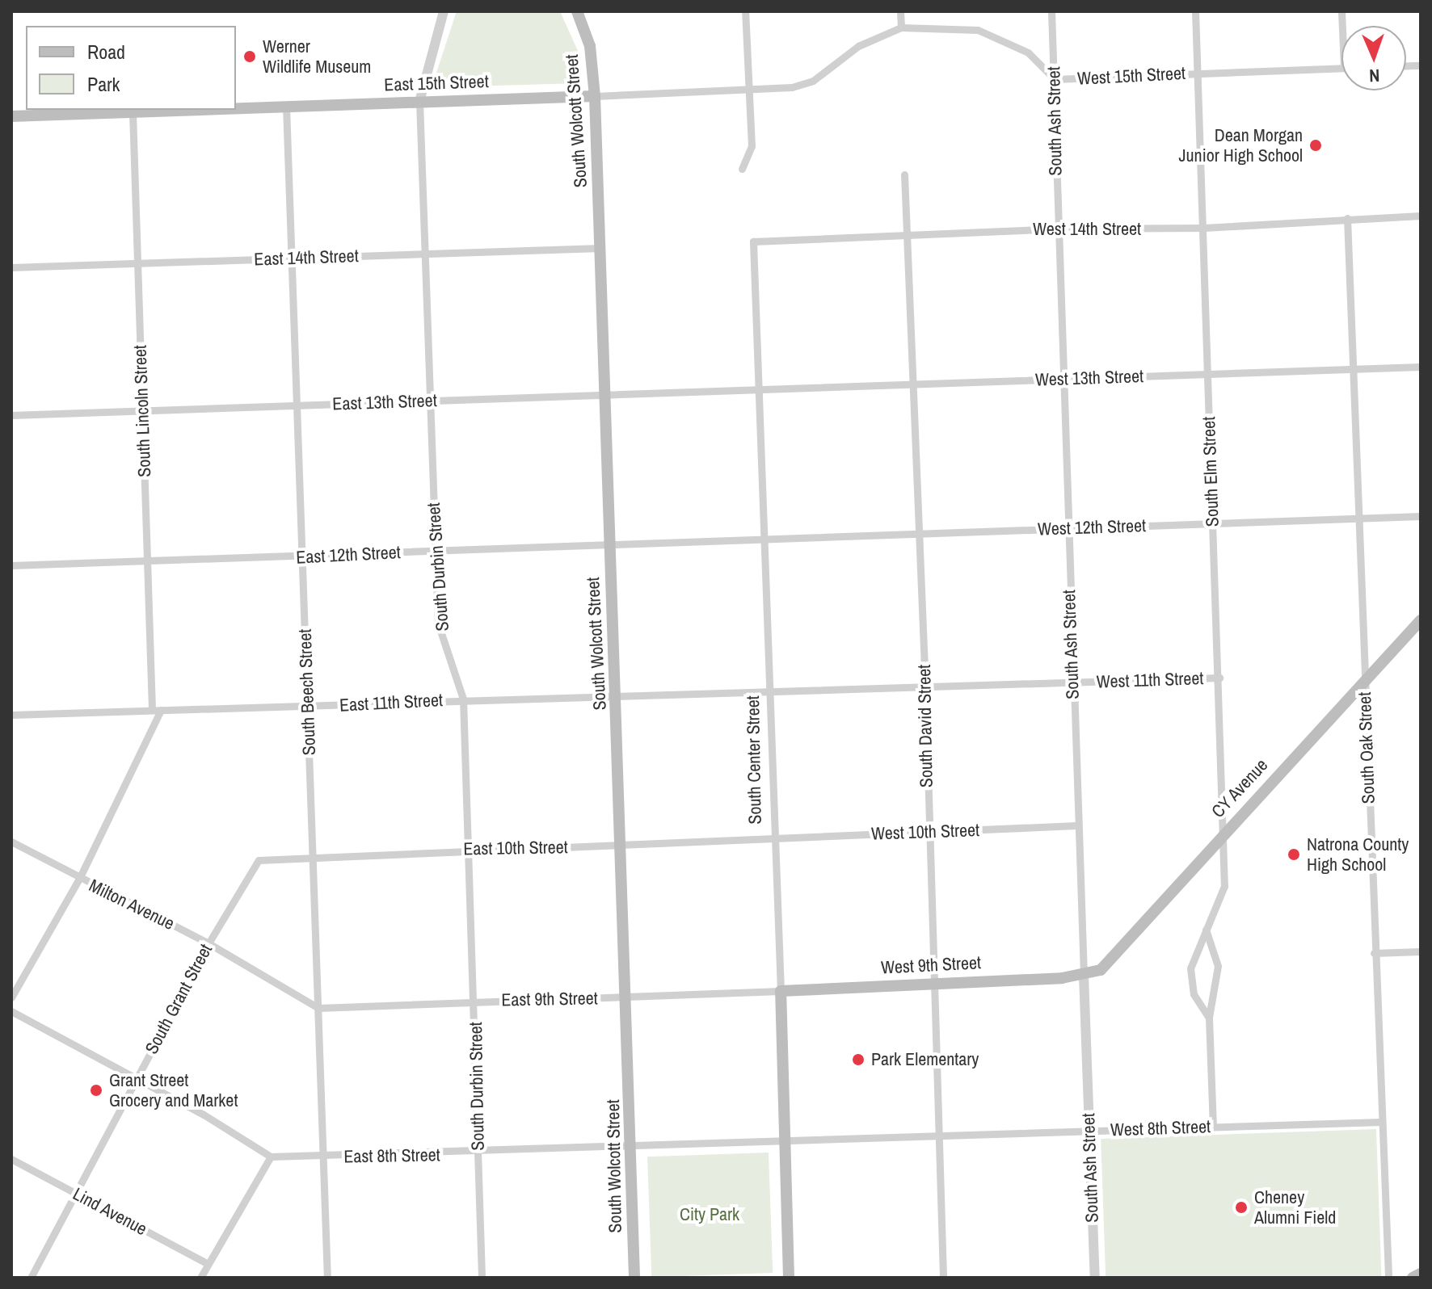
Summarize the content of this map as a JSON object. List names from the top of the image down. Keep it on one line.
{"streets":{"main road":["East 15th Street","South Wolcott Street","South Center Street","CY Avenue","West 9th Street"],"street":["West 15th Street","South Ash Street","West 14th Street","East 14th Street","West 13th Street","East 13th Street","South Lincoln Street","South Elm Street","West 12th Street","East 12th Street","South Durbin Street","West 11th Street","South Beech Street","East 11th Street","South David Street","South Oak Street","West 10th Street","East 10th Street","Milton Avenue","South Grant Street","East 9th Street","West 8th Street","East 8th Street","Lind Avenue"]},"crossings":[["West 15th Street","East 15th Street"],["West 15th Street","South Ash Street"],["West 15th Street","South Elm Street"],["East 15th Street","South Wolcott Street"],["East 15th Street","South Lincoln Street"],["East 15th Street","South Durbin Street"],["East 15th Street","South Beech Street"],["South Wolcott Street","East 14th Street"],["South Wolcott Street","East 13th Street"],["South Wolcott Street","East 12th Street"],["South Wolcott Street","East 11th Street"],["South Wolcott Street","East 10th Street"],["South Wolcott Street","East 9th Street"],["South Wolcott Street","East 8th Street"],["South Ash Street","West 14th Street"],["South Ash Street","West 13th Street"],["South Ash Street","West 12th Street"],["South Ash Street","West 11th Street"],["South Ash Street","CY Avenue"],["South Ash Street","West 10th Street"],["South Ash Street","West 9th Street"],["South Ash Street","West 8th Street"],["West 14th Street","South Elm Street"],["West 14th Street","South David Street"],["West 14th Street","South Oak Street"],["West 14th Street","South Center Street"],["East 14th Street","South Lincoln Street"],["East 14th Street","South Durbin Street"],["East 14th Street","South Beech Street"],["West 13th Street","East 13th Street"],["West 13th Street","South Elm Street"],["West 13th Street","South David Street"],["West 13th Street","South Oak Street"],["West 13th Street","South Center Street"],["East 13th Street","South Lincoln Street"],["East 13th Street","South Durbin Street"],["East 13th Street","South Beech Street"],["East 13th Street","South Center Street"],["South Lincoln Street","East 12th Street"],["South Lincoln Street","East 11th Street"],["South Elm Street","West 12th Street"],["South Elm Street","West 11th Street"],["South Elm Street","CY Avenue"],["South Elm Street","West 8th Street"],["West 12th Street","East 12th Street"],["West 12th Street","South David Street"],["West 12th Street","South Oak Street"],["West 12th Street","South Center Street"],["East 12th Street","South Durbin Street"],["East 12th Street","South Beech Street"],["East 12th Street","South Center Street"],["South Durbin Street","East 11th Street"],["South Durbin Street","East 10th Street"],["South Durbin Street","East 9th Street"],["South Durbin Street","East 8th Street"],["West 11th Street","East 11th Street"],["West 11th Street","South David Street"],["West 11th Street","South Center Street"],["South Beech Street","East 11th Street"],["South Beech Street","East 10th Street"],["South Beech Street","Milton Avenue"],["South Beech Street","East 9th Street"],["South Beech Street","East 8th Street"],["East 11th Street","South Center Street"],["South David Street","West 10th Street"],["South David Street","West 9th Street"],["South David Street","West 8th Street"],["South Oak Street","CY Avenue"],["South Oak Street","West 8th Street"],["South Center Street","West 10th Street"],["South Center Street","East 10th Street"],["South Center Street","West 9th Street"],["South Center Street","East 9th Street"],["South Center Street","West 8th Street"],["South Center Street","East 8th Street"],["CY Avenue","West 9th Street"],["West 10th Street","East 10th Street"],["East 10th Street","South Grant Street"],["Milton Avenue","South Grant Street"],["Milton Avenue","East 9th Street"],["West 9th Street","East 9th Street"],["South Grant Street","Lind Avenue"],["West 8th Street","East 8th Street"]],"parks":["City Park"],"places":["Werner Wildlife Museum","Dean Morgan Junior High School","Natrona County High School","Park Elementary","Grant Street Grocery and Market","Cheney Alumni Field"],"legend":["Road","Park"],"north":"bottom"}
